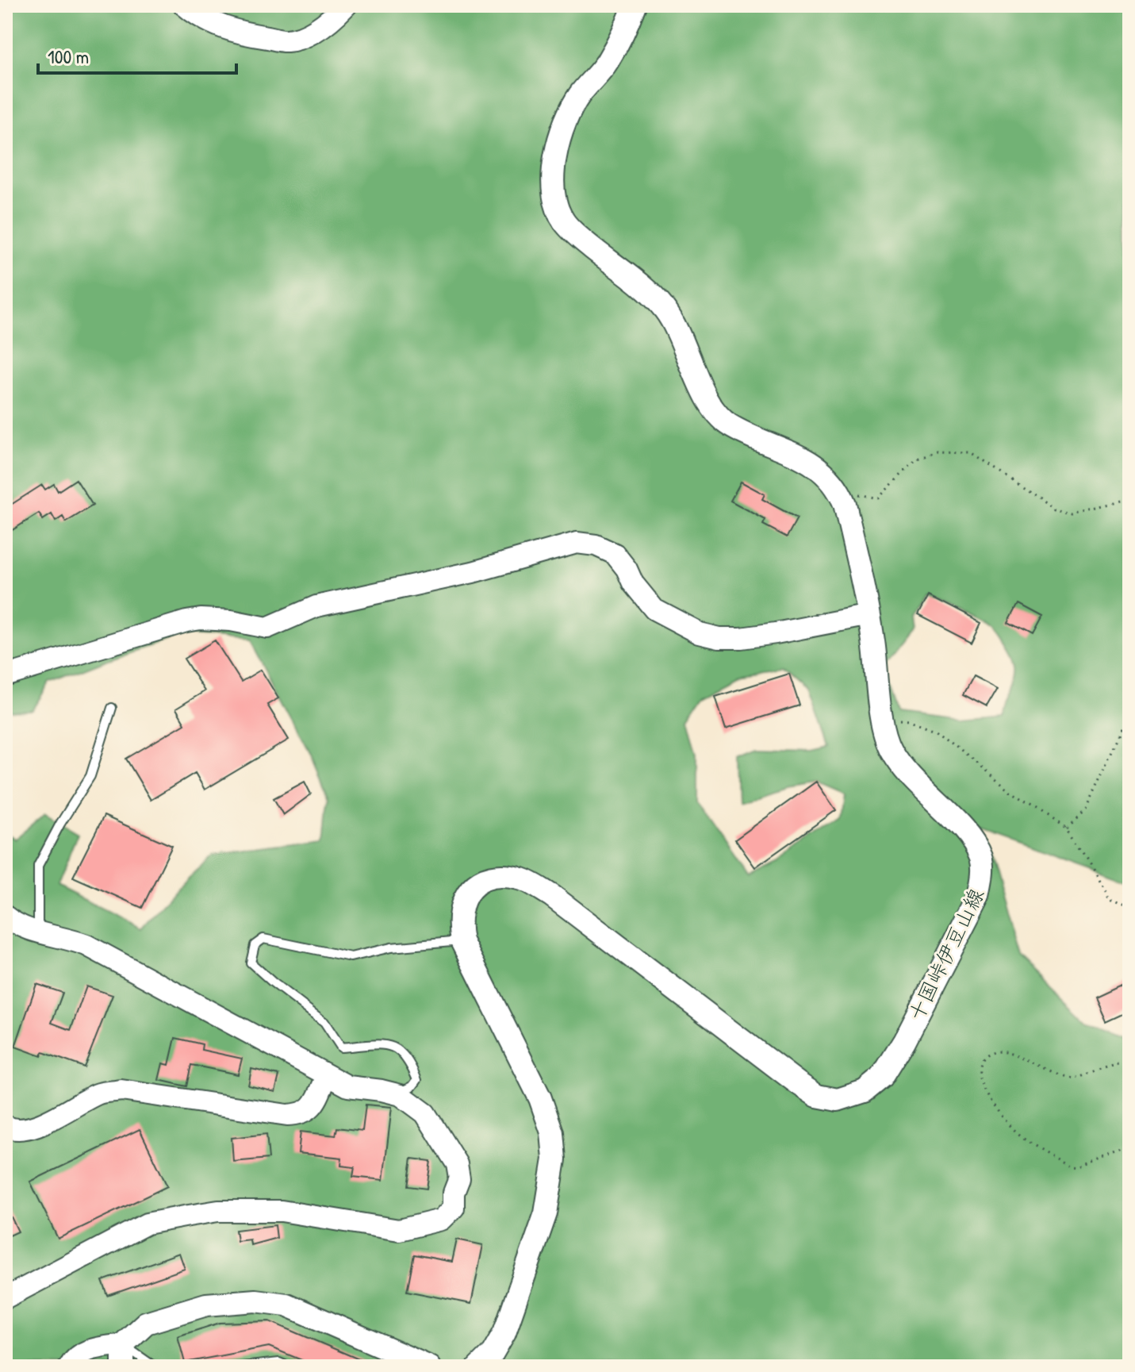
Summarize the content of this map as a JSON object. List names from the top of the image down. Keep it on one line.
{"streets":{"main road":["十国峠伊豆山線"]},"scale_bar":"100 m"}
